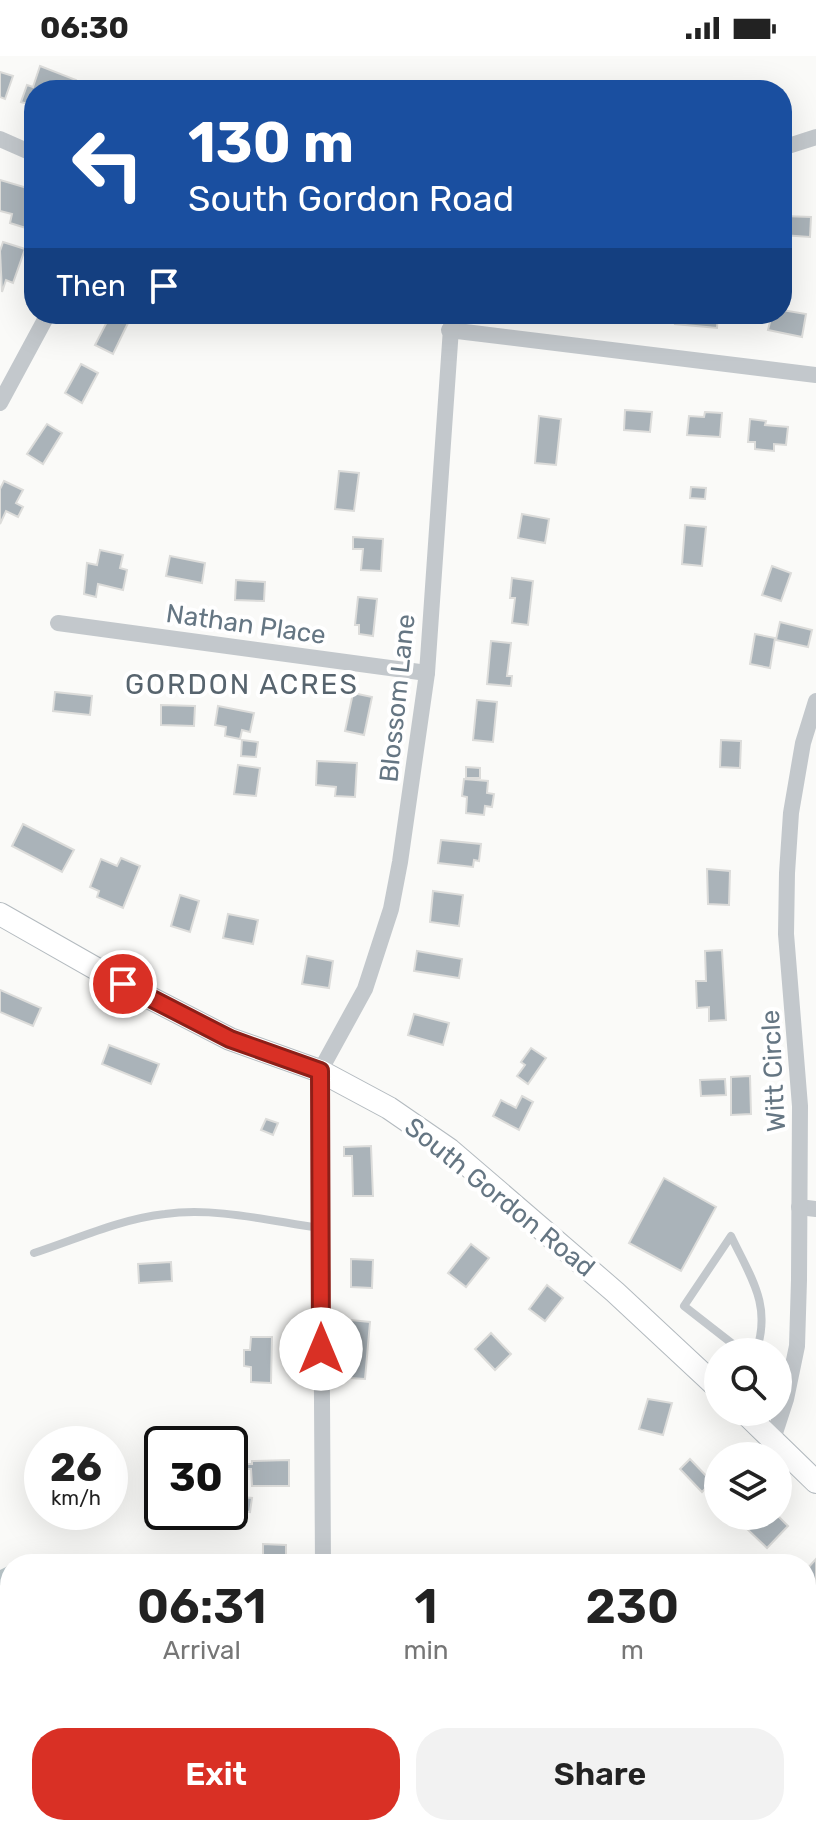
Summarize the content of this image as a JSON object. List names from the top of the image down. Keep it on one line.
{"streets":{"street":["Nathan Place","Blossom Lane","Witt Circle","South Gordon Road"]},"crossings":[["Nathan Place","Blossom Lane"],["Blossom Lane","South Gordon Road"]],"districts":["GORDON ACRES"],"page":{"status":"06:30","turn":["130 m","South Gordon Road"],"then":"Then","speed":"26 km/h","limit":"30","eta":["06:31","Arrival","1","min","230","m"],"buttons":["Exit","Share"]}}
